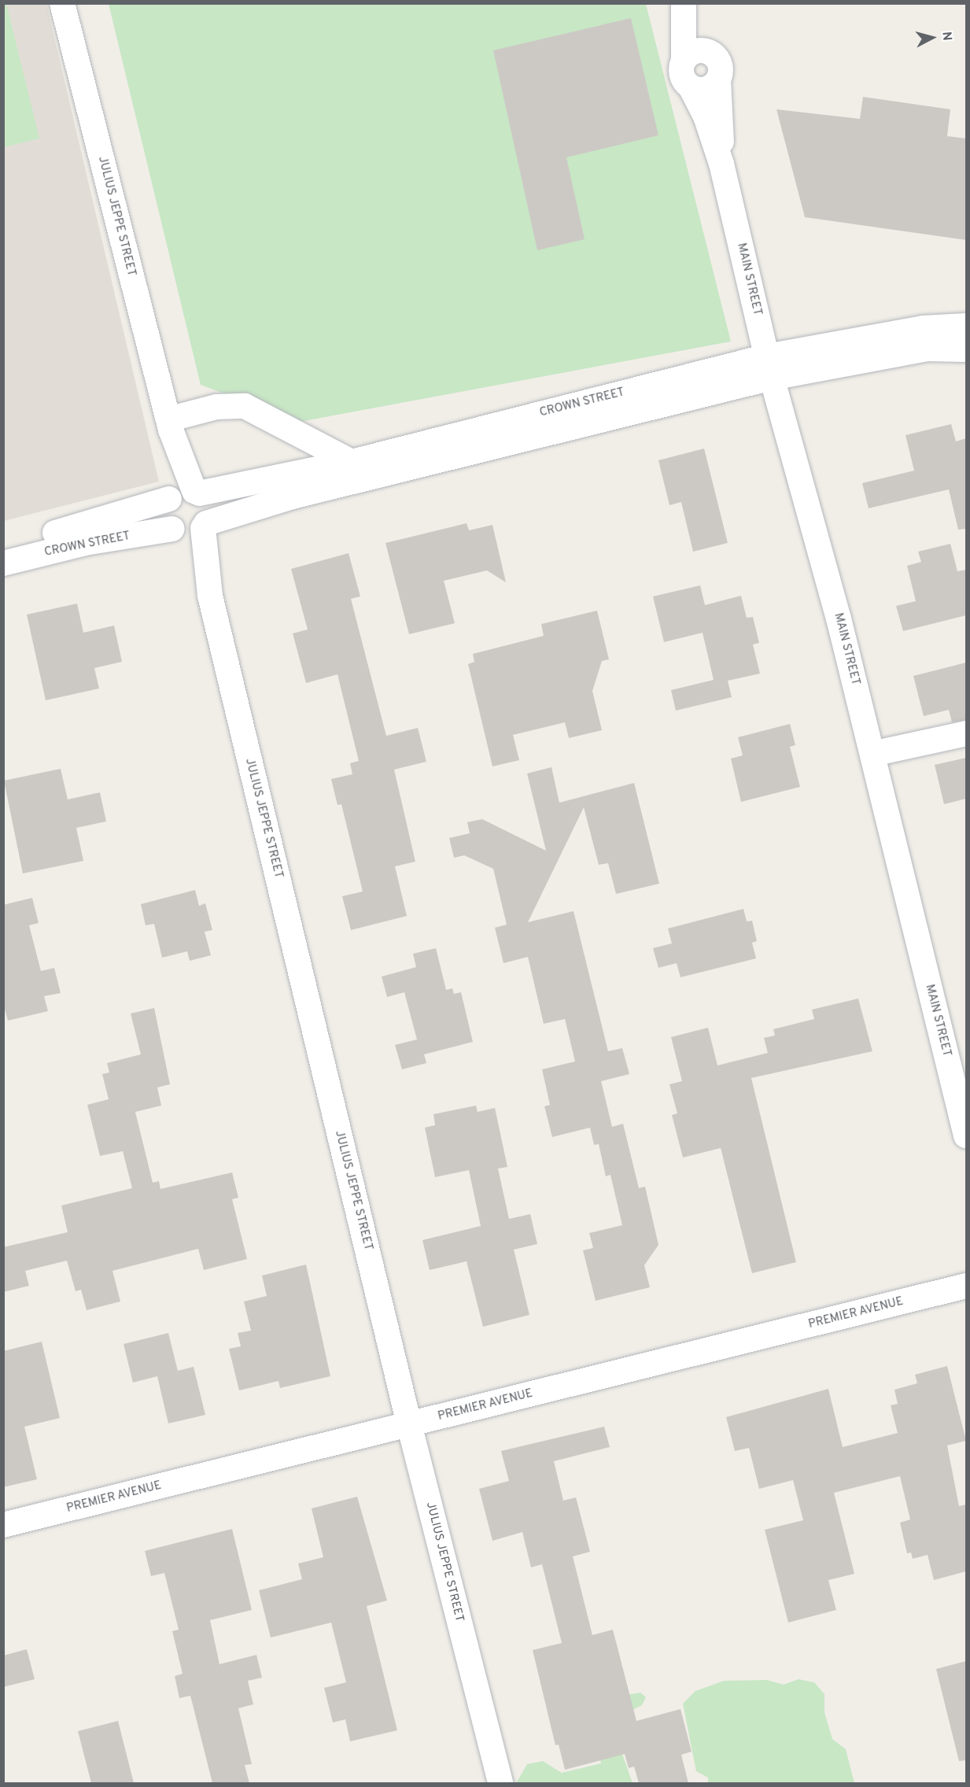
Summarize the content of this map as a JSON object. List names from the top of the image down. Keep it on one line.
{"streets":{"street":["JULIUS JEPPE STREET","MAIN STREET","CROWN STREET","PREMIER AVENUE"]},"crossings":[["JULIUS JEPPE STREET","CROWN STREET"],["JULIUS JEPPE STREET","PREMIER AVENUE"],["MAIN STREET","CROWN STREET"]],"north":"right"}
